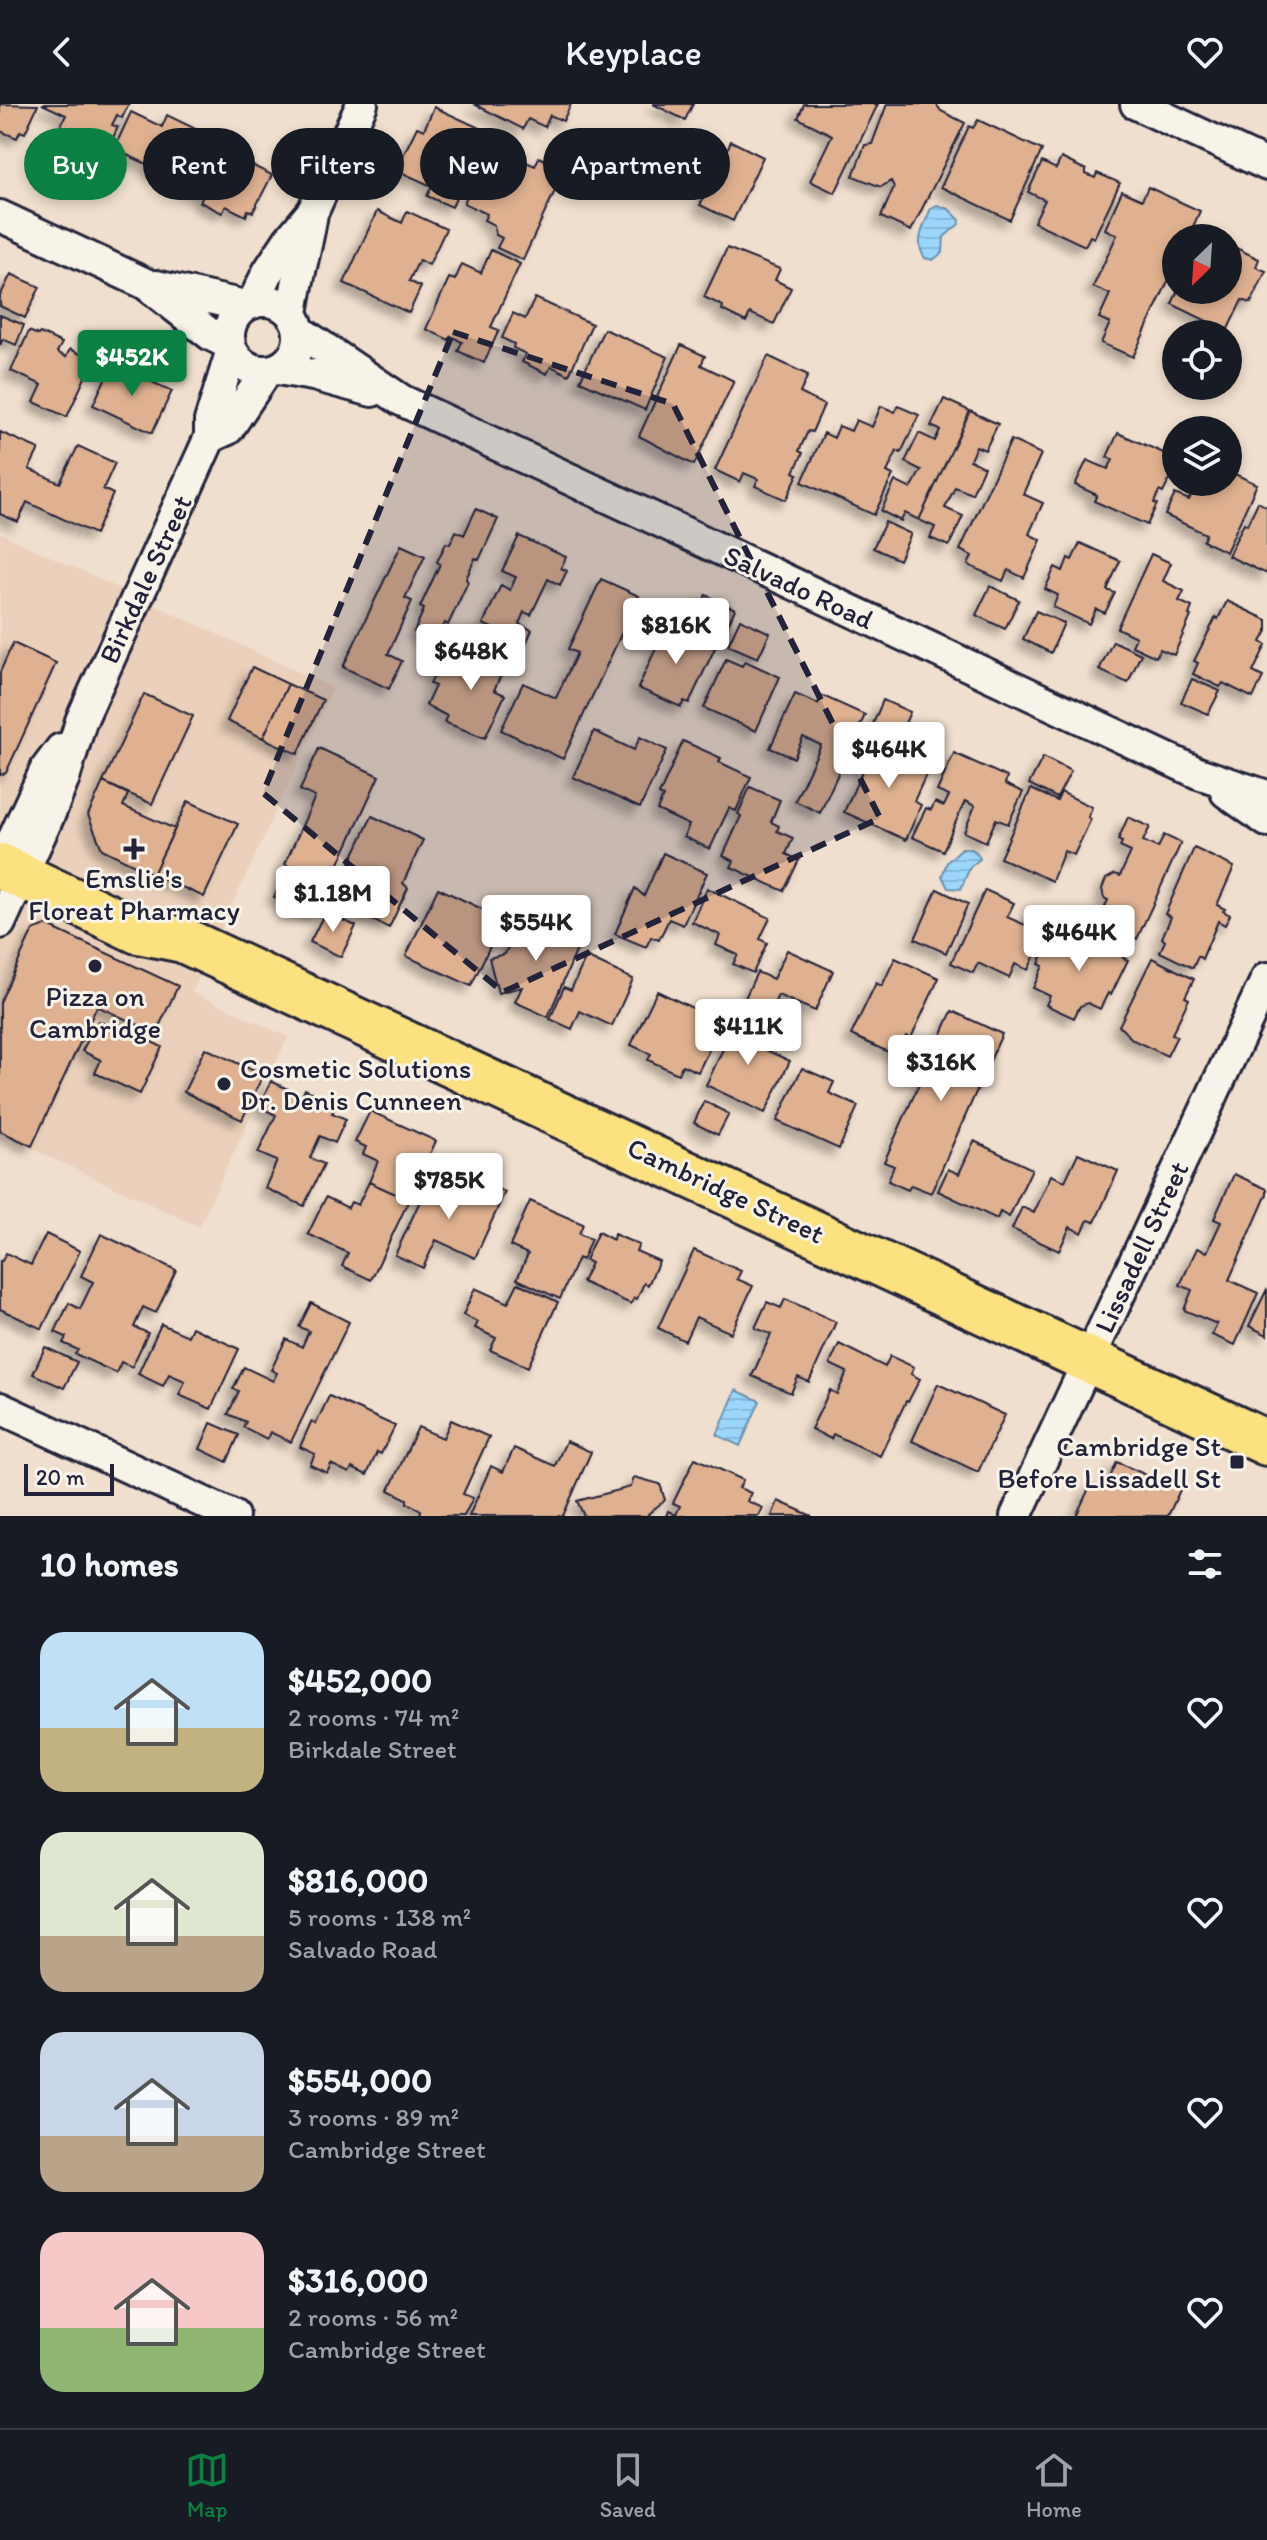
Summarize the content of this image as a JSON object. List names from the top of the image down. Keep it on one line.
{"streets":{"main road":["Cambridge Street"],"street":["Birkdale Street","Salvado Road","Lissadell Street"]},"crossings":[["Birkdale Street","Salvado Road"],["Birkdale Street","Cambridge Street"],["Cambridge Street","Lissadell Street"]],"places":{"health":["Emslie's Floreat Pharmacy"],"other":["Pizza on Cambridge","Cosmetic Solutions Dr. Denis Cunneen"],"transit":["Cambridge St Before Lissadell St"]},"scale_bar":"20 m","north":"bottom left","page":{"header":"Keyplace","chip":["Buy","Rent","Filters","New","Apartment"],"price":["$452K","$816K","$648K","$464K","$1.18M","$554K","$464K","$411K","$316K","$785K"],"scale":"20 m","heading":"10 homes","list":[{"name":"$452,000","note":"2 rooms · 74 m² · Birkdale Street"},{"name":"$816,000","note":"5 rooms · 138 m² · Salvado Road"},{"name":"$554,000","note":"3 rooms · 89 m² · Cambridge Street"},{"name":"$316,000","note":"2 rooms · 56 m² · Cambridge Street"}],"tabs":["Map","Saved","Home"]}}
